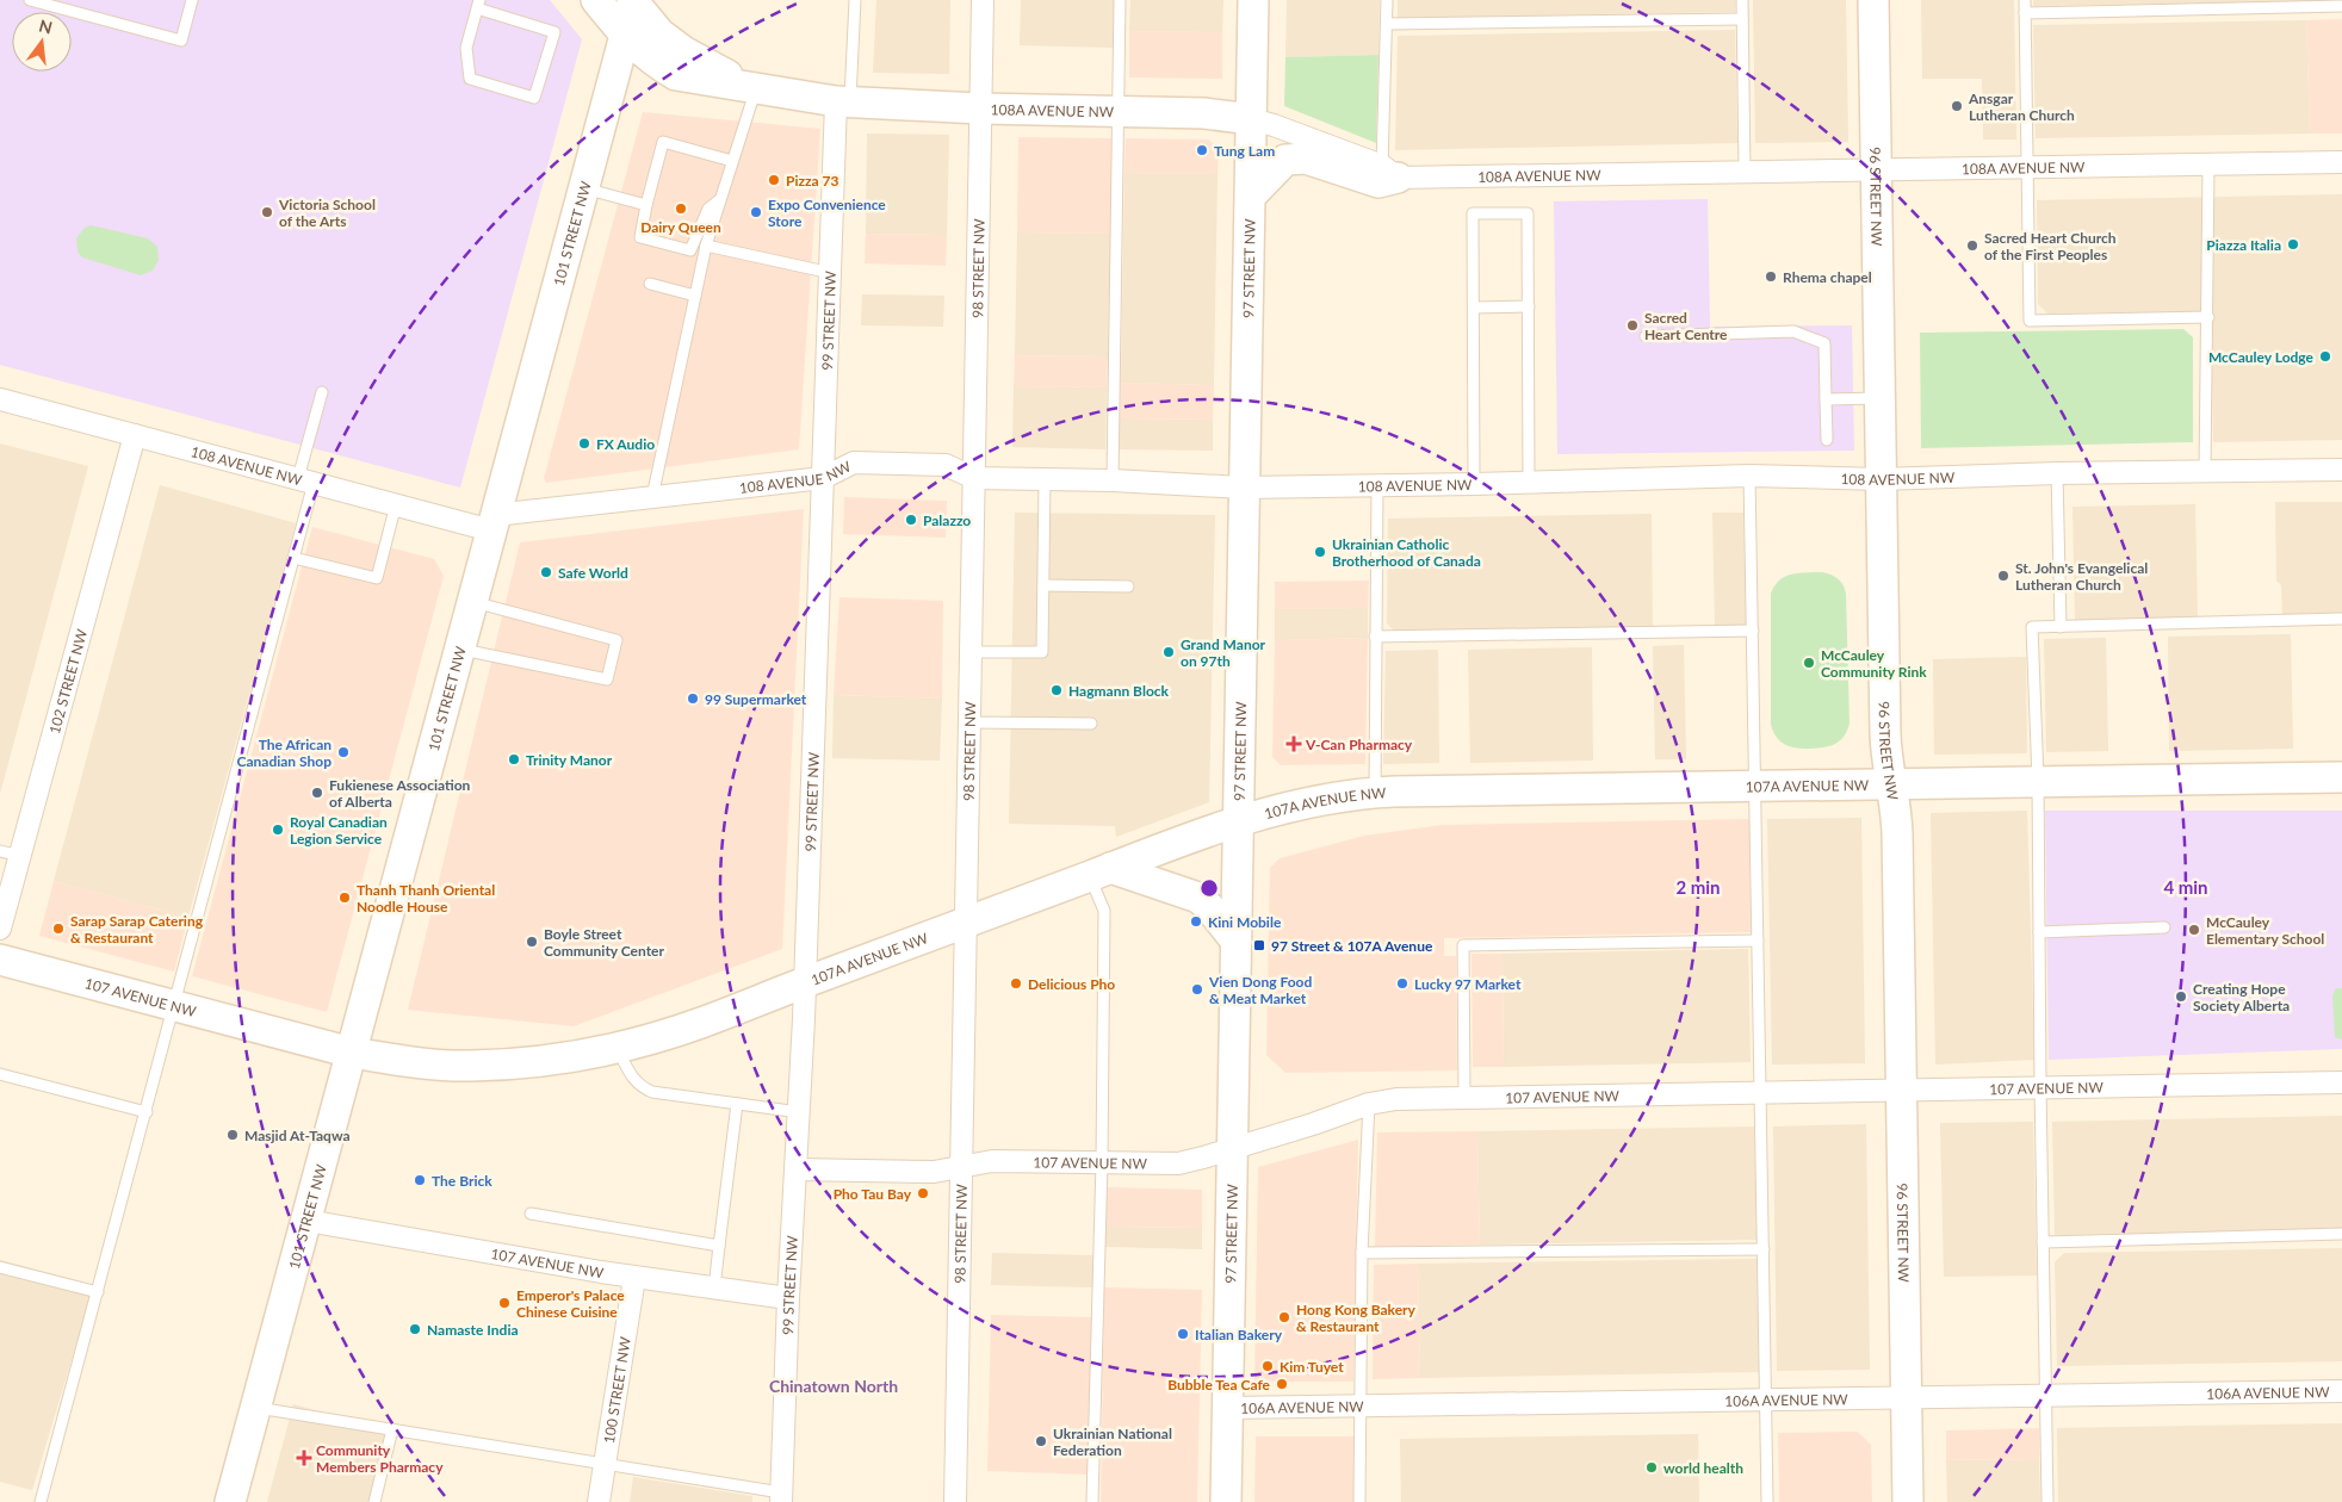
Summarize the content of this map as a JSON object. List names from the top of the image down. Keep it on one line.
{"streets":{"main road":["108A AVENUE NW","96 STREET NW","101 STREET NW","97 STREET NW","107A AVENUE NW","107 AVENUE NW"],"street":["98 STREET NW","99 STREET NW","108 AVENUE NW","102 STREET NW","100 STREET NW","106A AVENUE NW"]},"crossings":[["108A AVENUE NW","96 STREET NW"],["108A AVENUE NW","101 STREET NW"],["108A AVENUE NW","98 STREET NW"],["108A AVENUE NW","97 STREET NW"],["108A AVENUE NW","99 STREET NW"],["96 STREET NW","108 AVENUE NW"],["96 STREET NW","107A AVENUE NW"],["96 STREET NW","107 AVENUE NW"],["96 STREET NW","106A AVENUE NW"],["101 STREET NW","108 AVENUE NW"],["101 STREET NW","107A AVENUE NW"],["101 STREET NW","107 AVENUE NW"],["98 STREET NW","108 AVENUE NW"],["98 STREET NW","107A AVENUE NW"],["98 STREET NW","107 AVENUE NW"],["97 STREET NW","108 AVENUE NW"],["97 STREET NW","107A AVENUE NW"],["97 STREET NW","107 AVENUE NW"],["97 STREET NW","106A AVENUE NW"],["99 STREET NW","108 AVENUE NW"],["99 STREET NW","107A AVENUE NW"],["99 STREET NW","107 AVENUE NW"],["108 AVENUE NW","102 STREET NW"],["107A AVENUE NW","107 AVENUE NW"],["107 AVENUE NW","100 STREET NW"]],"districts":["Chinatown North"],"places":{"other":["Ansgar Lutheran Church","Tung Lam","Pizza 73","Dairy Queen","Victoria School of the Arts","Expo Convenience Store","Piazza Italia","Sacred Heart Church of the First Peoples","Rhema chapel","Sacred Heart Centre","McCauley Lodge","FX Audio","Palazzo","Ukrainian Catholic Brotherhood of Canada","Safe World","St. John's Evangelical Lutheran Church","Grand Manor on 97th","McCauley Community Rink","Hagmann Block","99 Supermarket","The African Canadian Shop","Trinity Manor","Fukienese Association of Alberta","Royal Canadian Legion Service","Thanh Thanh Oriental Noodle House","Kini Mobile","Sarap Sarap Catering & Restaurant","McCauley Elementary School","Boyle Street Community Center","Delicious Pho","Lucky 97 Market","Vien Dong Food & Meat Market","Creating Hope Society Alberta","Masjid At-Taqwa","The Brick","Pho Tau Bay","Emperor's Palace Chinese Cuisine","Hong Kong Bakery & Restaurant","Namaste India","Italian Bakery","Kim Tuyet","Bubble Tea Cafe","Ukrainian National Federation","world health"],"health":["V-Can Pharmacy","Community Members Pharmacy"],"transit":["97 Street & 107A Avenue"]},"north":"top","rings":["2 min","4 min"]}
